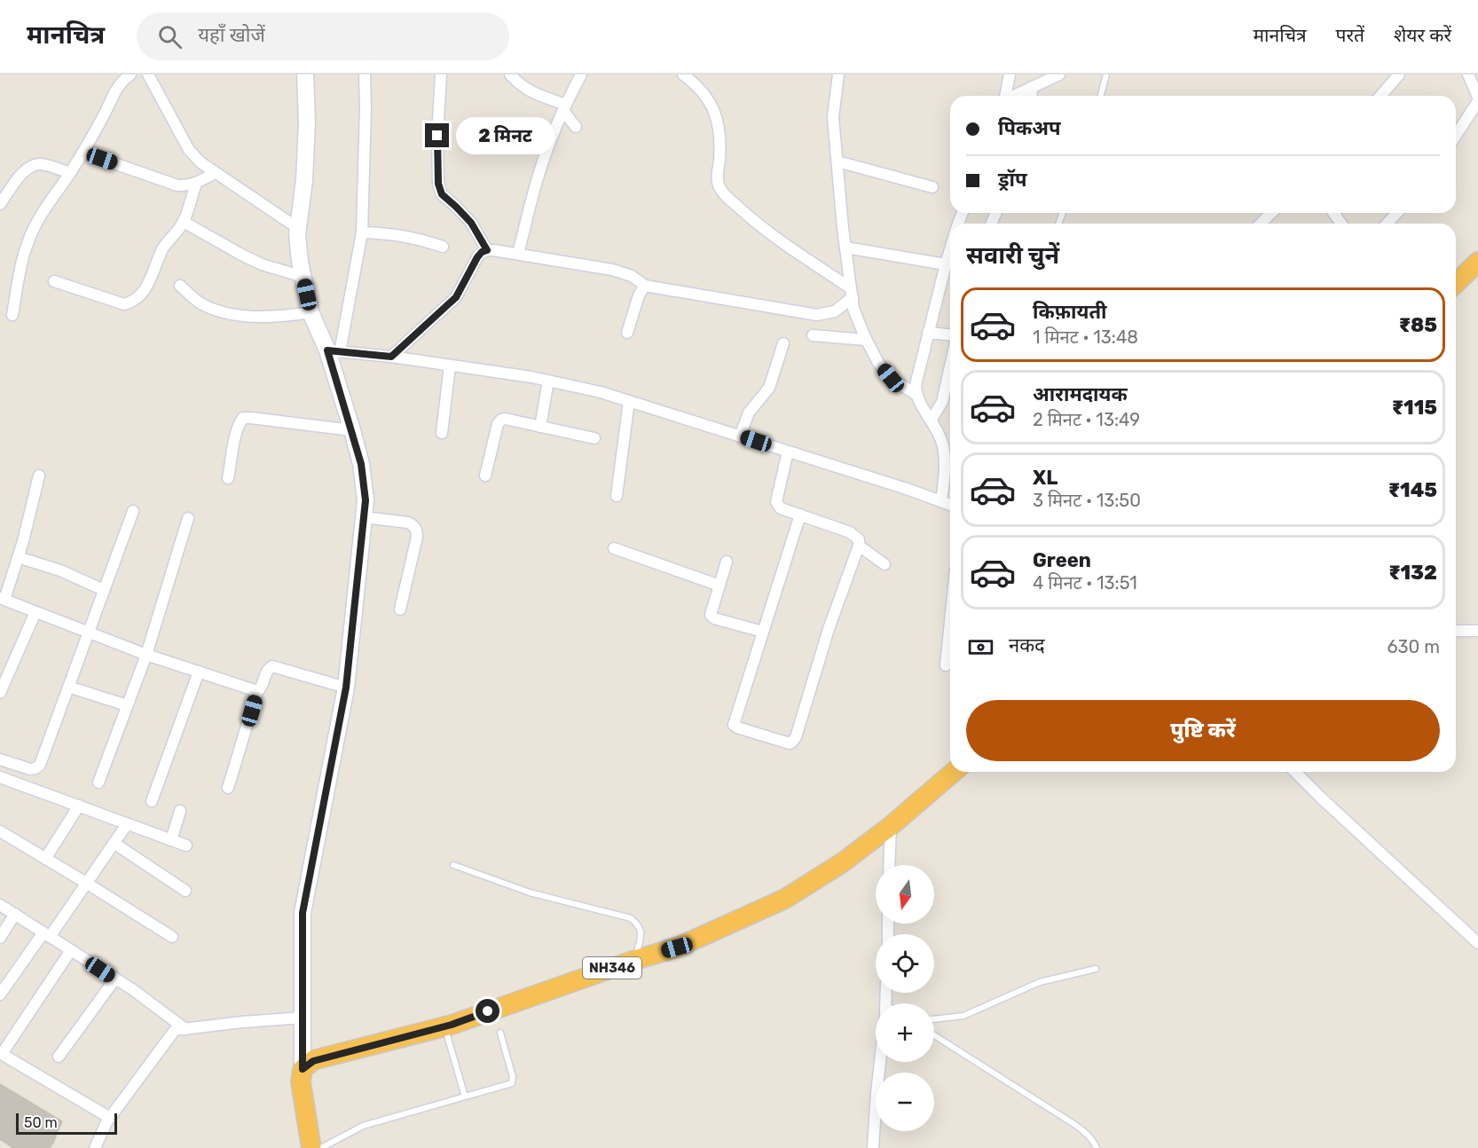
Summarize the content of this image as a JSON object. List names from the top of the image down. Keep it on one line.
{"streets":{"highway":["NH346"]},"scale_bar":"50 m","north":"bottom","page":{"header":"मानचित्र","search":"यहाँ खोजें","nav":["मानचित्र","परतें","शेयर करें"],"banner":["पिकअप","ड्रॉप"],"bubble":"2 मिनट","heading":"सवारी चुनें","list":[{"name":"किफ़ायती","note":"1 मिनट · 13:48","value":"₹85"},{"name":"आरामदायक","note":"2 मिनट · 13:49","value":"₹115"},{"name":"XL","note":"3 मिनट · 13:50","value":"₹145"},{"name":"Green","note":"4 मिनट · 13:51","value":"₹132"}],"pay":["नकद","630 m"],"buttons":"पुष्टि करें","map_buttons":["+","−"],"scale":"50 m"}}
